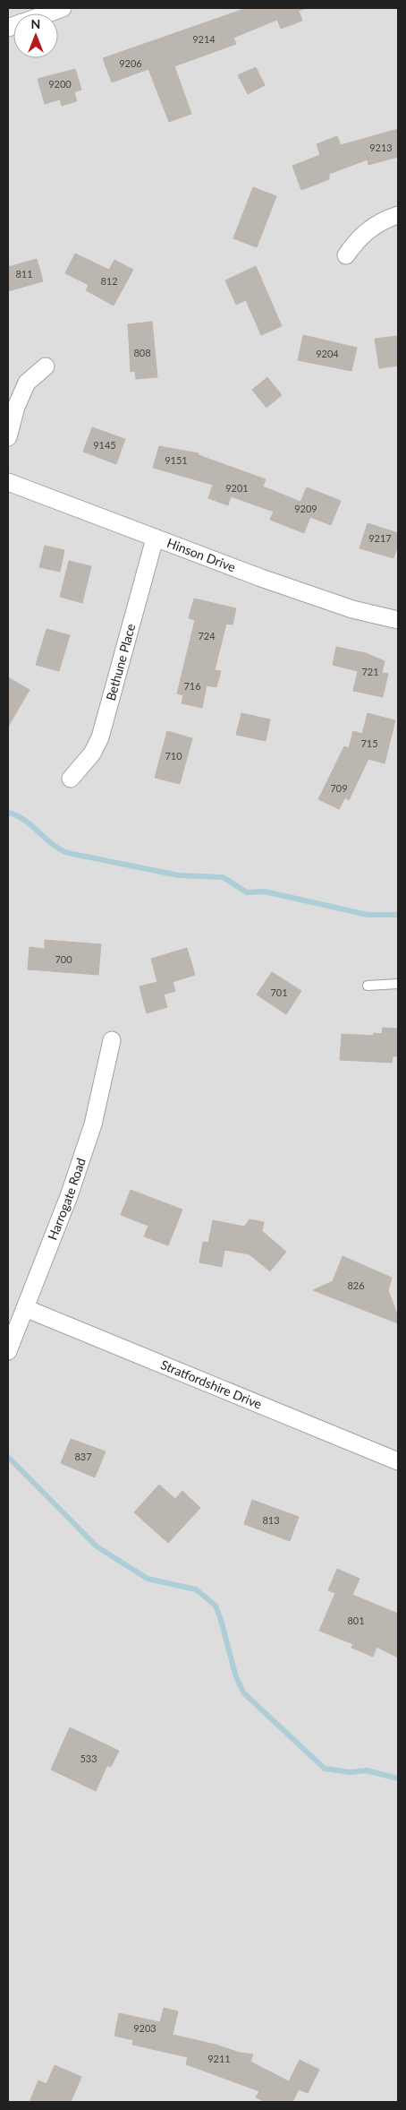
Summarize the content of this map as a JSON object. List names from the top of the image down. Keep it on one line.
{"streets":{"street":["Hinson Drive","Bethune Place","Harrogate Road","Stratfordshire Drive"]},"crossings":[["Hinson Drive","Bethune Place"],["Harrogate Road","Stratfordshire Drive"]],"house_numbers":["9214","9206","9200","9213","811","812","808","9204","9145","9151","9201","9209","9217","724","721","716","715","710","709","700","701","826","837","813","801","533","9203","9211"],"north":"top"}
